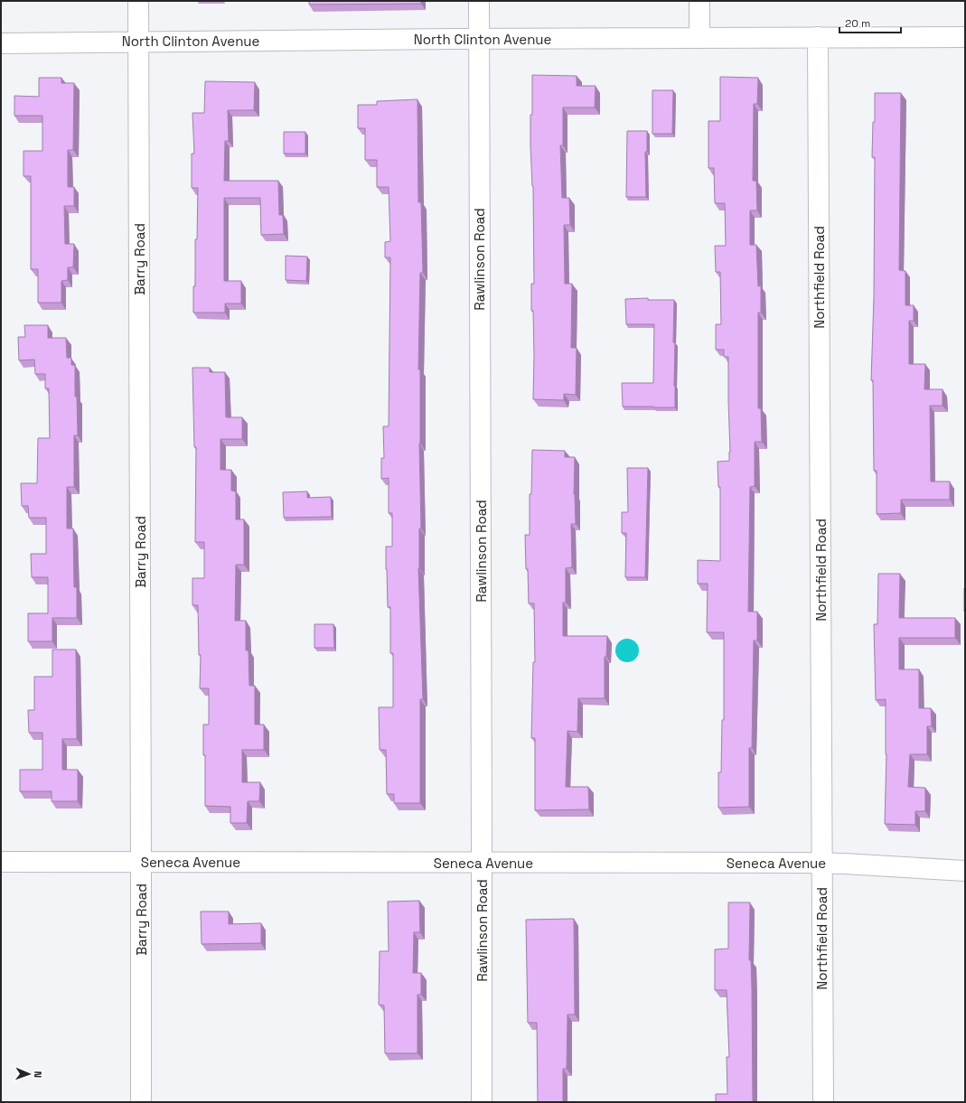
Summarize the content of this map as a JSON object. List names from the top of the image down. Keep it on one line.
{"streets":{"street":["North Clinton Avenue","Barry Road","Rawlinson Road","Northfield Road","Seneca Avenue"]},"crossings":[["North Clinton Avenue","Barry Road"],["North Clinton Avenue","Rawlinson Road"],["North Clinton Avenue","Northfield Road"],["Barry Road","Seneca Avenue"],["Rawlinson Road","Seneca Avenue"],["Northfield Road","Seneca Avenue"]],"scale_bar":"20 m","north":"right"}
